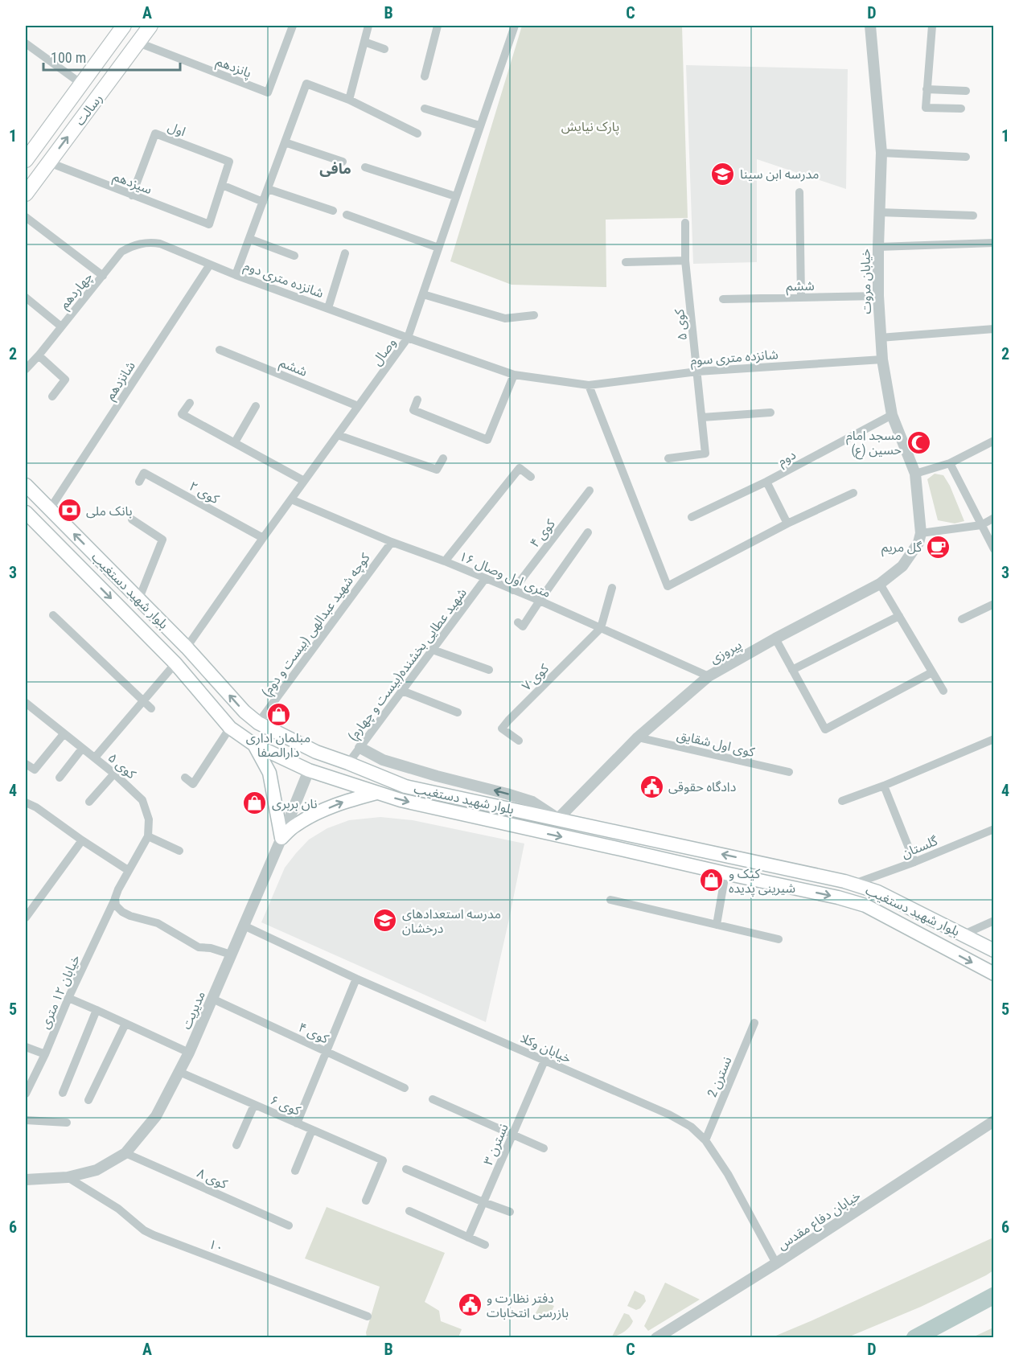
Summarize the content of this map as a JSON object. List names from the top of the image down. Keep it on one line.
{"streets":{"main road":["رسالت","بلوار شهید دستغیب"],"street":["پانزدهم","اول","سیزدهم","شانزده متری دوم","خیابان مروت","ششم","چهاردهم","کوی ۵","وصال","شانزده متری سوم","شانزدهم","دوم","کوی ۲","کوی ۴","۱۶ متری اول وصال","کوچه شهید عبدالهی (بیست و دوم)","پیروزی","شهید عطایی بخشنده(بیست و چهارم)","کوی ۷","کوی اول شقایق","گلستان","خیابان ۱۲ متری","مدیریت","خیابان وکلا","نسترن 2","کوی ۶","نسترن ۳","کوی ۸","خیابان دفاع مقدس","۱۰"]},"crossings":[["پانزدهم","رسالت"],["رسالت","سیزدهم"],["اول","سیزدهم"],["شانزده متری دوم","چهاردهم"],["شانزده متری دوم","وصال"],["شانزده متری دوم","شانزده متری سوم"],["شانزده متری دوم","شانزدهم"],["خیابان مروت","ششم"],["خیابان مروت","شانزده متری سوم"],["خیابان مروت","دوم"],["خیابان مروت","پیروزی"],["ششم","وصال"],["کوی ۵","شانزده متری سوم"],["وصال","شانزده متری سوم"],["وصال","کوی ۲"],["وصال","۱۶ متری اول وصال"],["وصال","بلوار شهید دستغیب"],["شانزدهم","بلوار شهید دستغیب"],["کوی ۴","۱۶ متری اول وصال"],["کوی ۴","مدیریت"],["۱۶ متری اول وصال","کوچه شهید عبدالهی (بیست و دوم)"],["۱۶ متری اول وصال","پیروزی"],["۱۶ متری اول وصال","شهید عطایی بخشنده(بیست و چهارم)"],["۱۶ متری اول وصال","کوی ۷"],["بلوار شهید دستغیب","کوچه شهید عبدالهی (بیست و دوم)"],["بلوار شهید دستغیب","پیروزی"],["بلوار شهید دستغیب","شهید عطایی بخشنده(بیست و چهارم)"],["بلوار شهید دستغیب","گلستان"],["بلوار شهید دستغیب","مدیریت"],["پیروزی","کوی اول شقایق"],["مدیریت","خیابان وکلا"],["مدیریت","کوی ۶"],["مدیریت","کوی ۸"],["مدیریت","۱۰"],["خیابان وکلا","نسترن 2"],["خیابان وکلا","نسترن ۳"],["خیابان وکلا","خیابان دفاع مقدس"]],"districts":["مافی"],"parks":["پارک نیایش"],"places":{"school or university":["مدرسه ابن سینا","مدرسه استعدادهای درخشان"],"mosque":["مسجد امام حسین (ع)"],"bank":["بانک ملی"],"cafe":["گل مریم"],"shop":["مبلمان اداری دارالصفا","نان بربری","کیک و شیرینی پدیده"],"public building":["دادگاه حقوقی","دفتر نظارت و بازرسی انتخابات"]},"scale_bar":"100 m","grid":{"columns":["A","B","C","D"],"rows":["1","2","3","4","5","6"]}}
